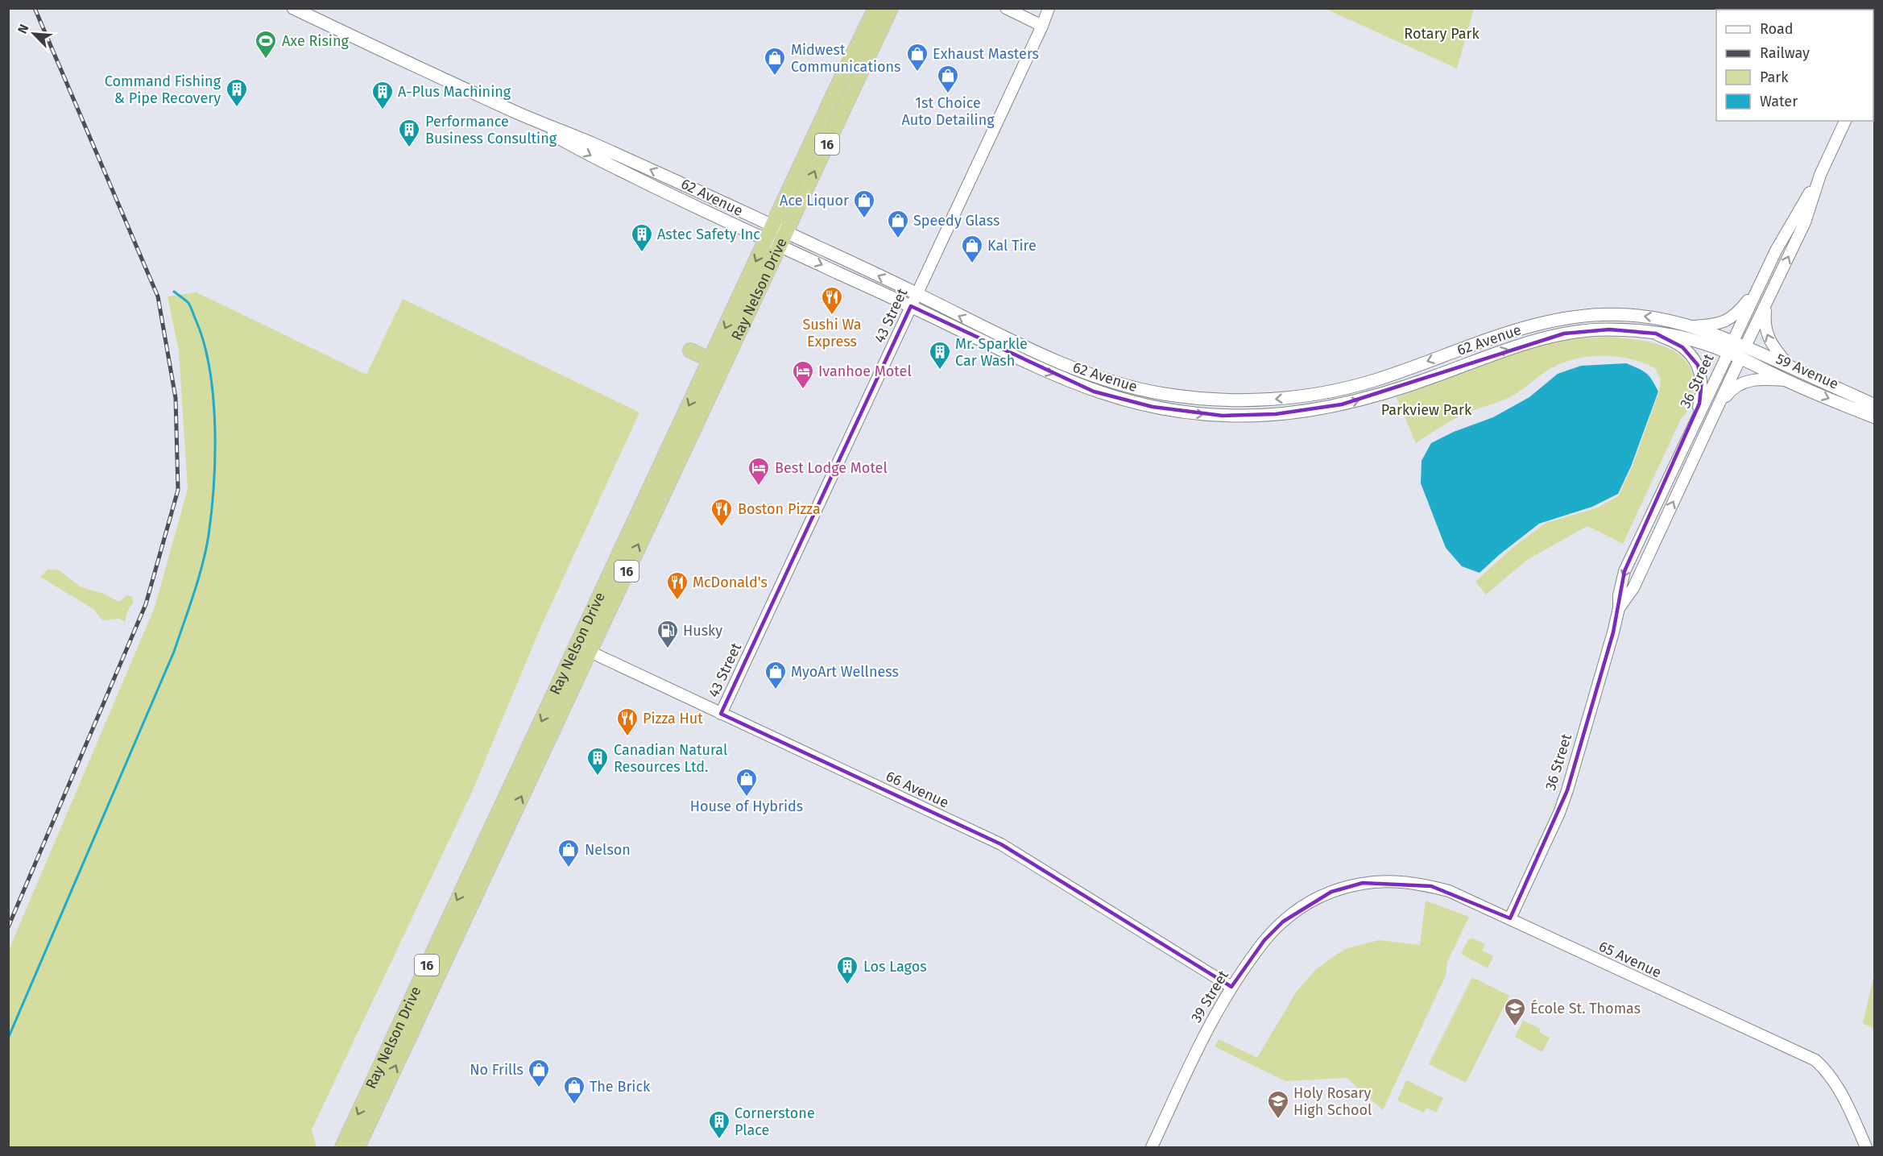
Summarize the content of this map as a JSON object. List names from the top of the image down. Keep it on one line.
{"streets":{"highway":["16","Ray Nelson Drive"],"main road":["62 Avenue","59 Avenue","36 Street"],"street":["43 Street","66 Avenue","65 Avenue","39 Street"]},"crossings":[["62 Avenue","Ray Nelson Drive"],["62 Avenue","43 Street"],["62 Avenue","59 Avenue"],["62 Avenue","36 Street"],["Ray Nelson Drive","66 Avenue"],["43 Street","66 Avenue"],["59 Avenue","36 Street"],["36 Street","65 Avenue"],["66 Avenue","39 Street"],["65 Avenue","39 Street"]],"parks":["Rotary Park","Parkview Park"],"places":{"sports":["Axe Rising"],"shop":["Exhaust Masters","Midwest Communications","1st Choice Auto Detailing","Ace Liquor","Speedy Glass","Kal Tire","MyoArt Wellness","House of Hybrids","Nelson","No Frills","The Brick"],"building":["Command Fishing & Pipe Recovery","A-Plus Machining","Performance Business Consulting","Astec Safety Inc","Mr. Sparkle Car Wash","Canadian Natural Resources Ltd.","Los Lagos","Cornerstone Place"],"restaurant":["Sushi Wa Express","Boston Pizza","McDonald's","Pizza Hut"],"hotel":["Ivanhoe Motel","Best Lodge Motel"],"fuel station":["Husky"],"school or university":["École St. Thomas","Holy Rosary High School"]},"legend":["Road","Railway","Park","Water"],"north":"top left"}
